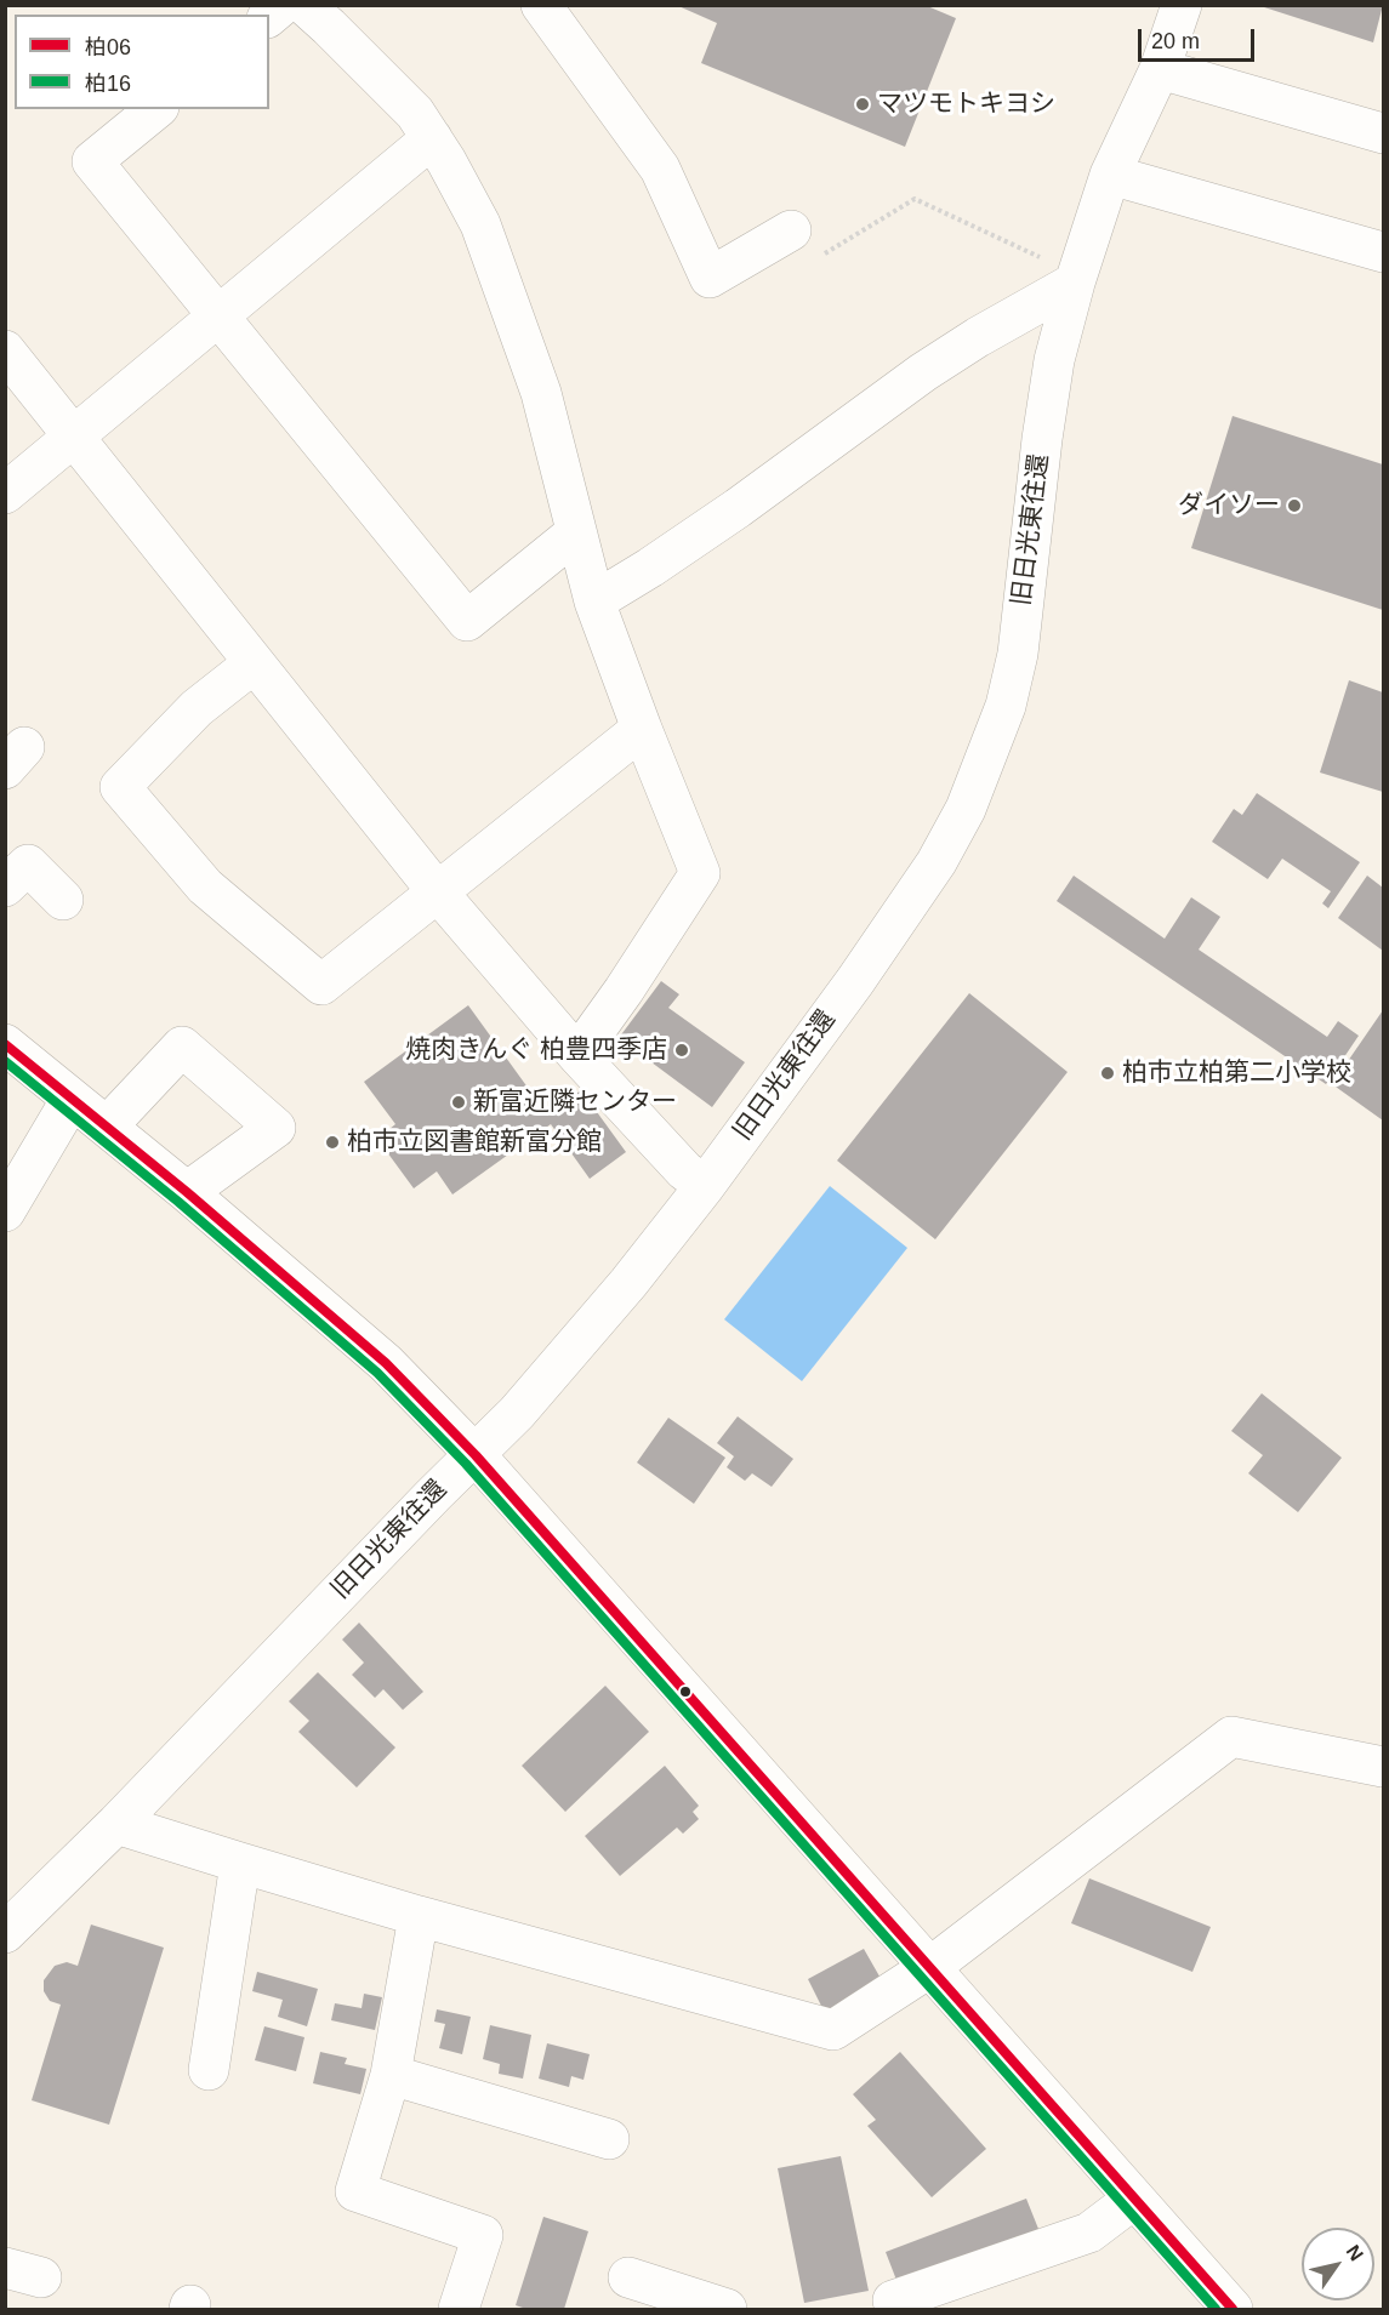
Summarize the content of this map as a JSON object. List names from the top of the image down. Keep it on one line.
{"streets":{"street":["旧日光東往還"]},"places":["マツモトキヨシ","ダイソー","焼肉きんぐ 柏豊四季店","柏市立柏第二小学校","新富近隣センター","柏市立図書館新富分館"],"lines":["transit line 柏06","transit line 柏16"],"legend":["柏06","柏16"],"scale_bar":"20 m","north":"top right"}
